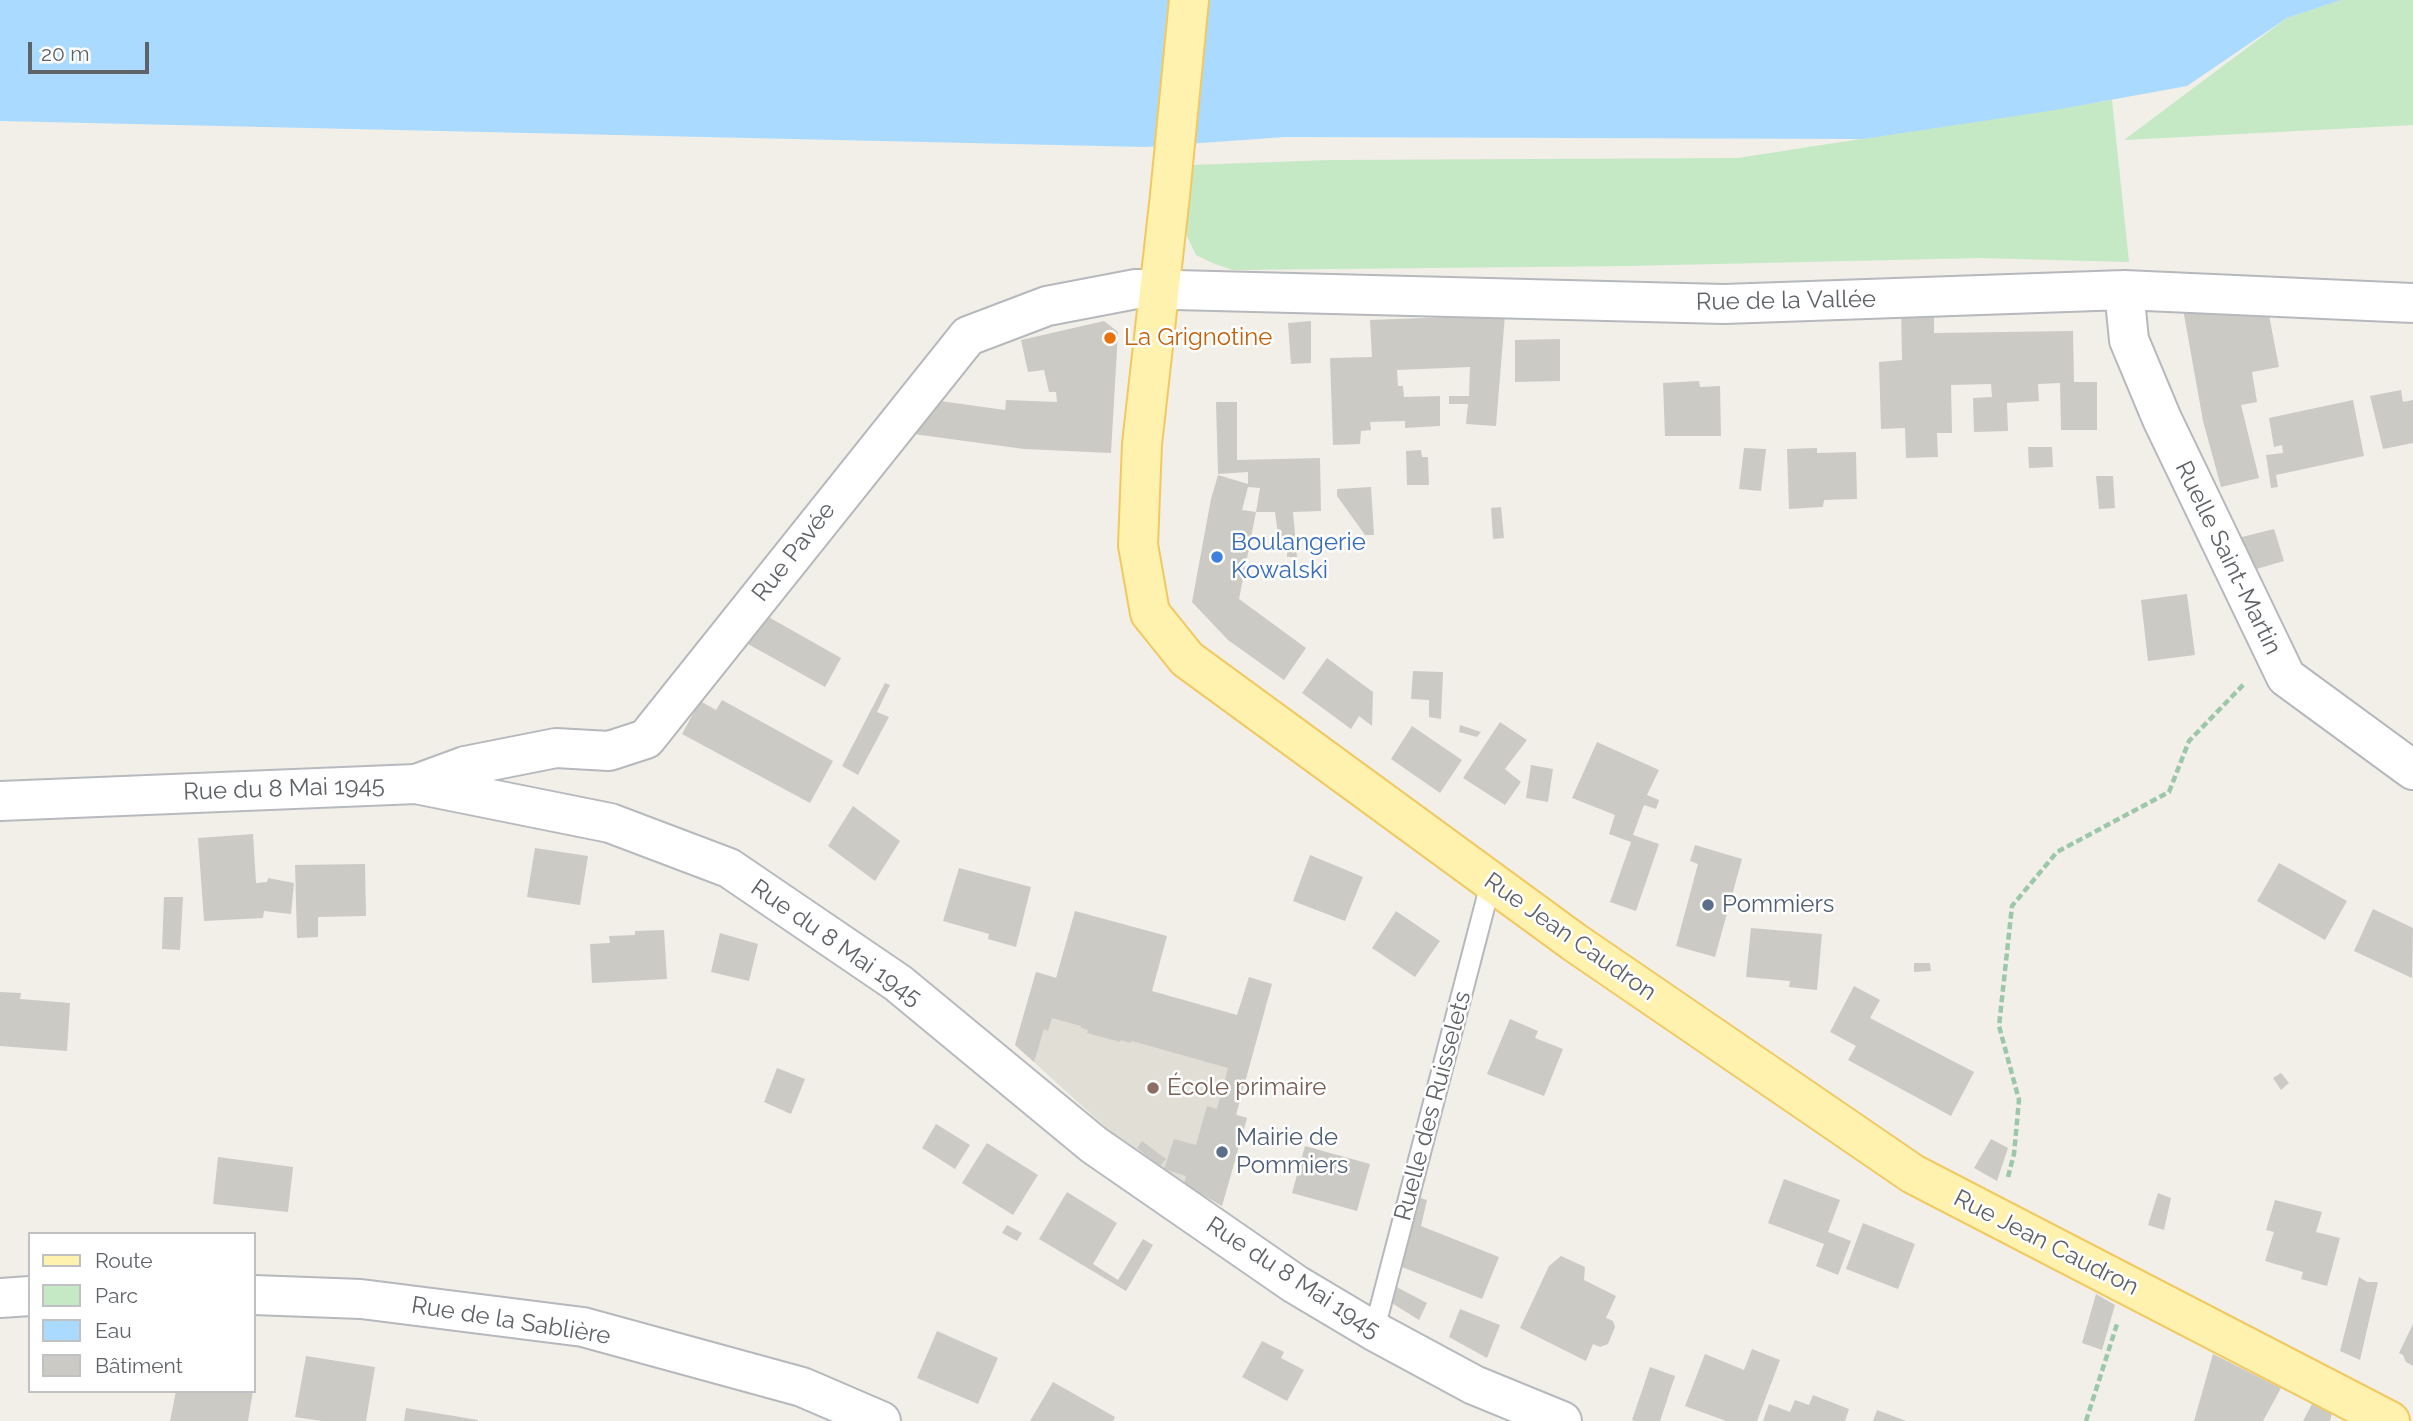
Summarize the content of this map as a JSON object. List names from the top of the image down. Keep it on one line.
{"streets":{"main road":["Rue Jean Caudron"],"street":["Rue de la Vallée","Rue Pavée","Ruelle Saint-Martin","Rue du 8 Mai 1945","Rue de la Sablière"],"lane":["Ruelle des Ruisselets"]},"crossings":[["Rue de la Vallée","Rue Pavée"],["Rue de la Vallée","Ruelle Saint-Martin"],["Rue de la Vallée","Rue Jean Caudron"],["Rue Pavée","Rue du 8 Mai 1945"],["Rue Pavée","Rue Jean Caudron"],["Rue du 8 Mai 1945","Ruelle des Ruisselets"],["Rue Jean Caudron","Ruelle des Ruisselets"]],"places":["La Grignotine","Boulangerie Kowalski","Pommiers","École primaire","Mairie de Pommiers"],"legend":["Route","Parc","Eau","Bâtiment"],"scale_bar":"20 m"}
